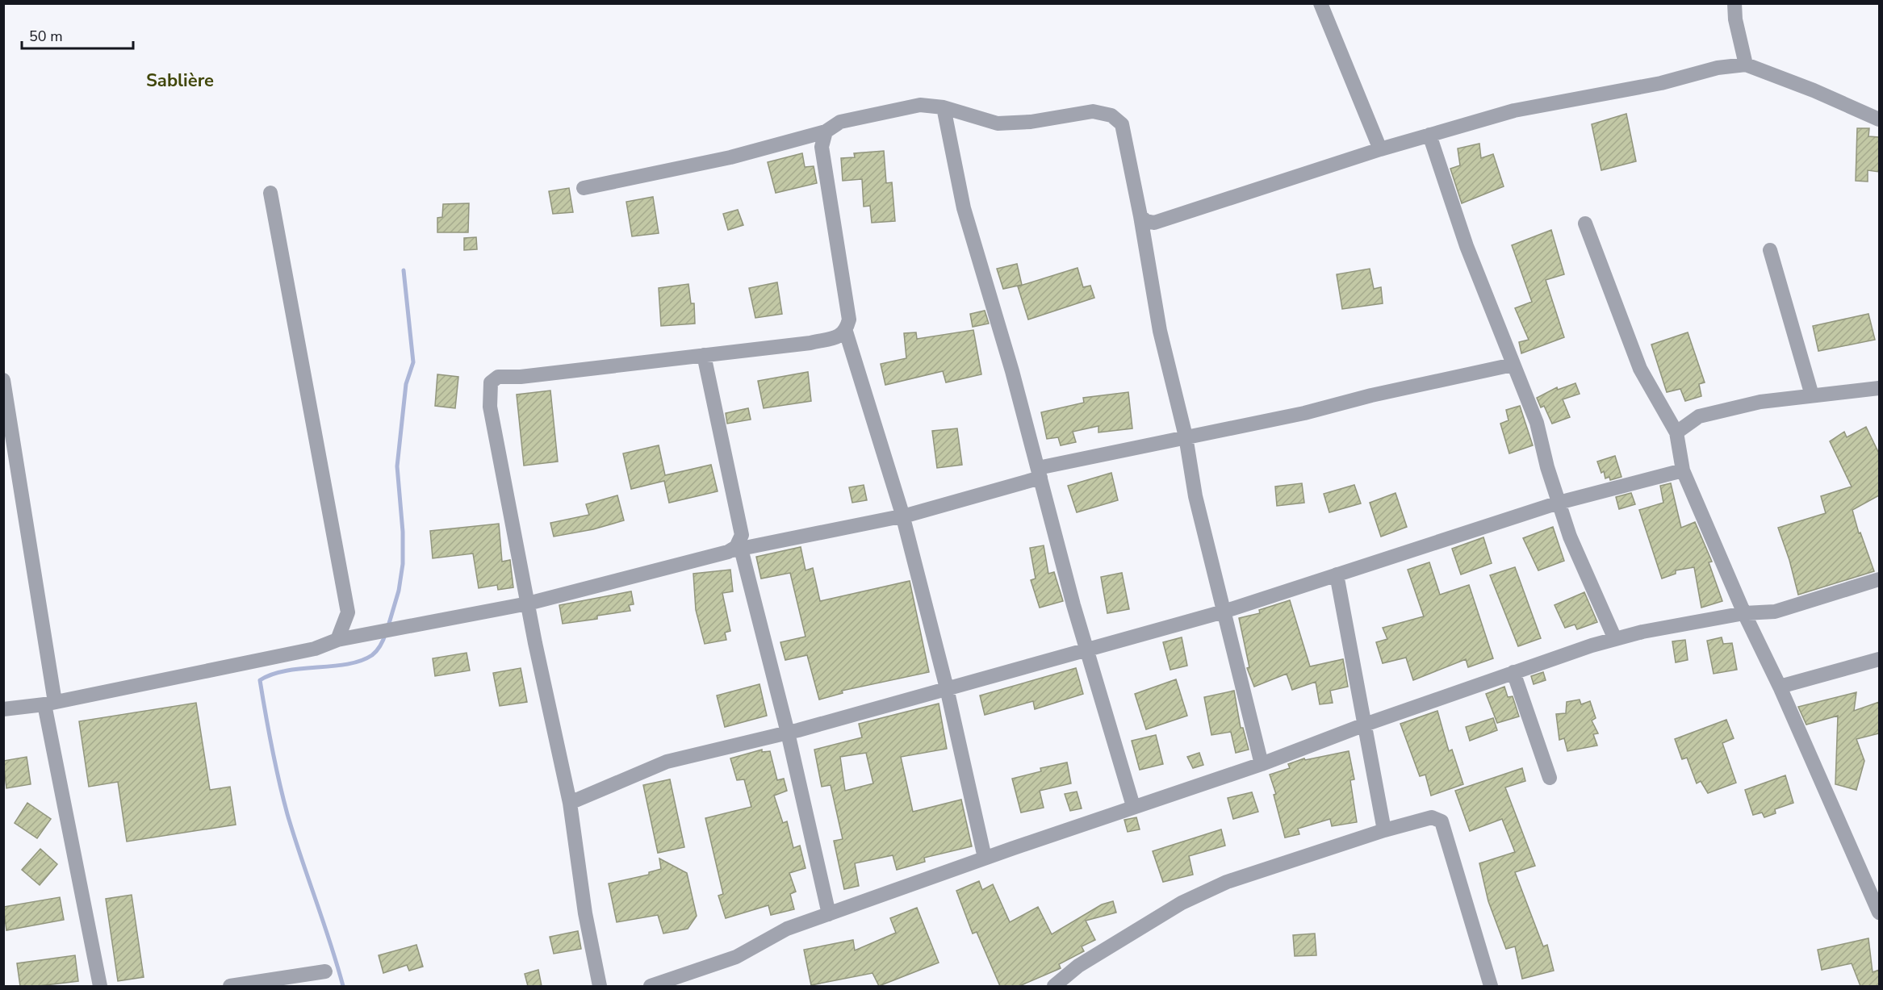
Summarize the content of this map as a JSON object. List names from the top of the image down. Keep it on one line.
{"districts":["Sablière"],"scale_bar":"50 m"}
